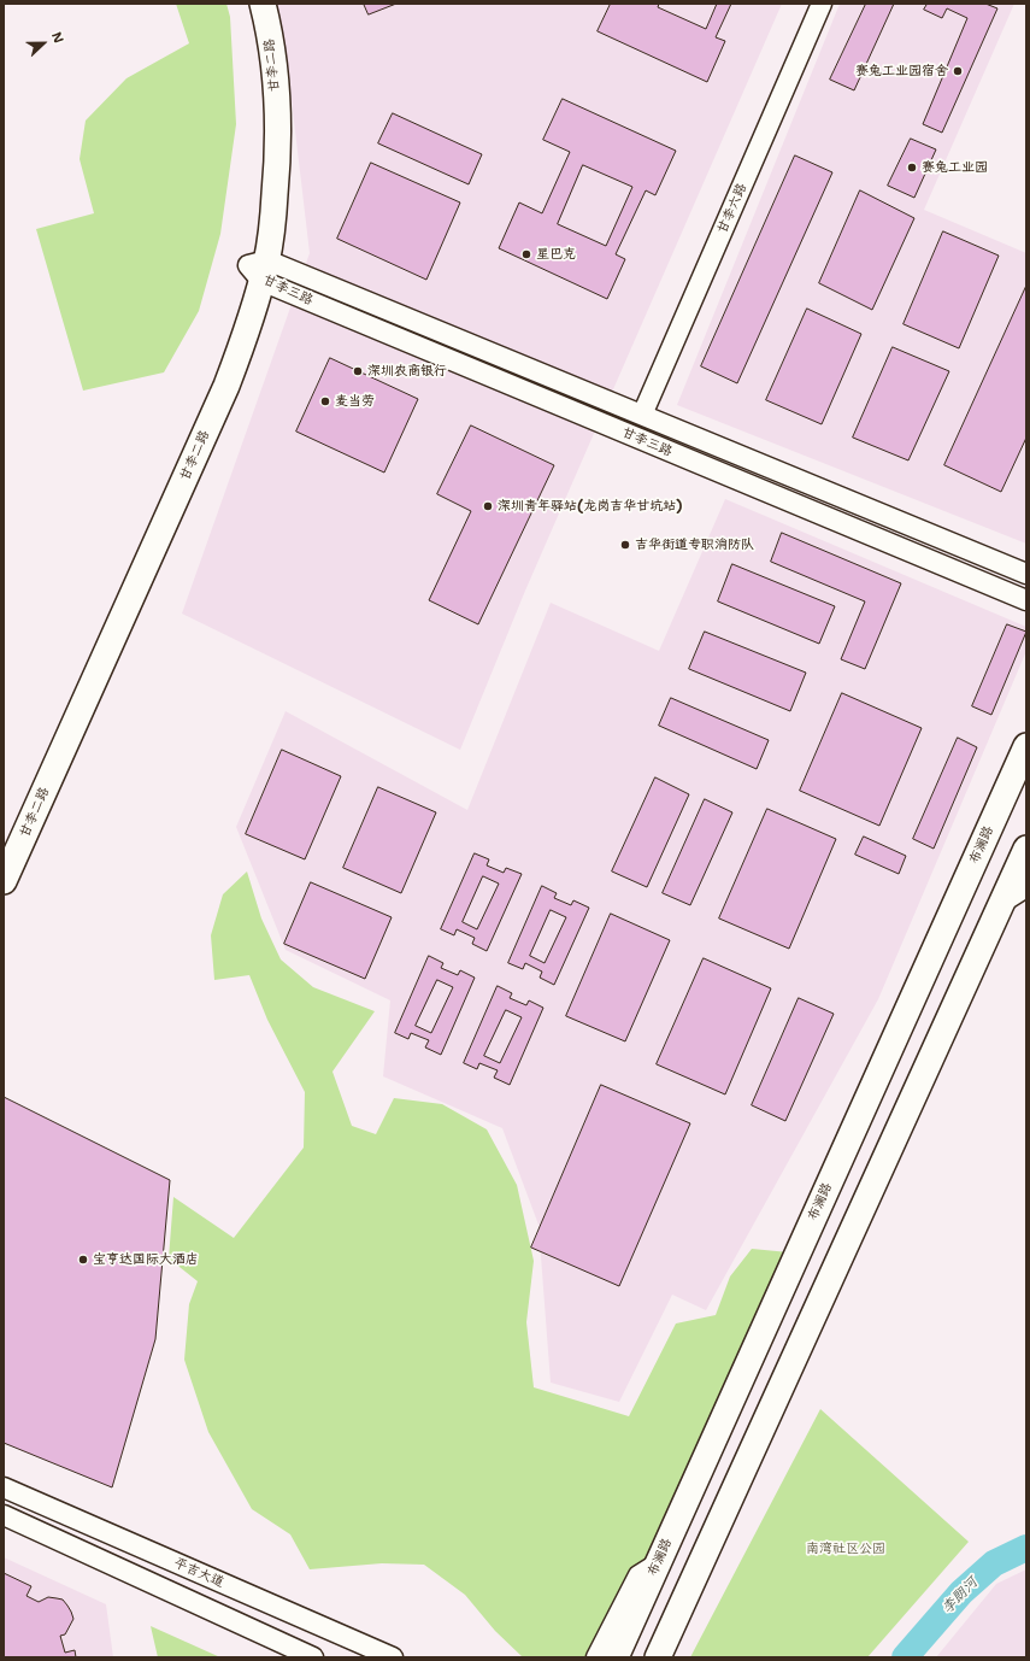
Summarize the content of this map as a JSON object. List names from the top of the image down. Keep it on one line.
{"streets":{"main road":["甘李二路","布澜路"],"street":["甘李六路","甘李三路","平吉大道"]},"crossings":[["甘李二路","甘李三路"]],"water":["李朗河"],"parks":["南湾社区公园"],"places":["赛兔工业园宿舍","赛兔工业园","星巴克","深圳农商银行","麦当劳","深圳青年驿站(龙岗吉华甘坑站)","吉华街道专职消防队","宝亨达国际大酒店"],"north":"right"}
